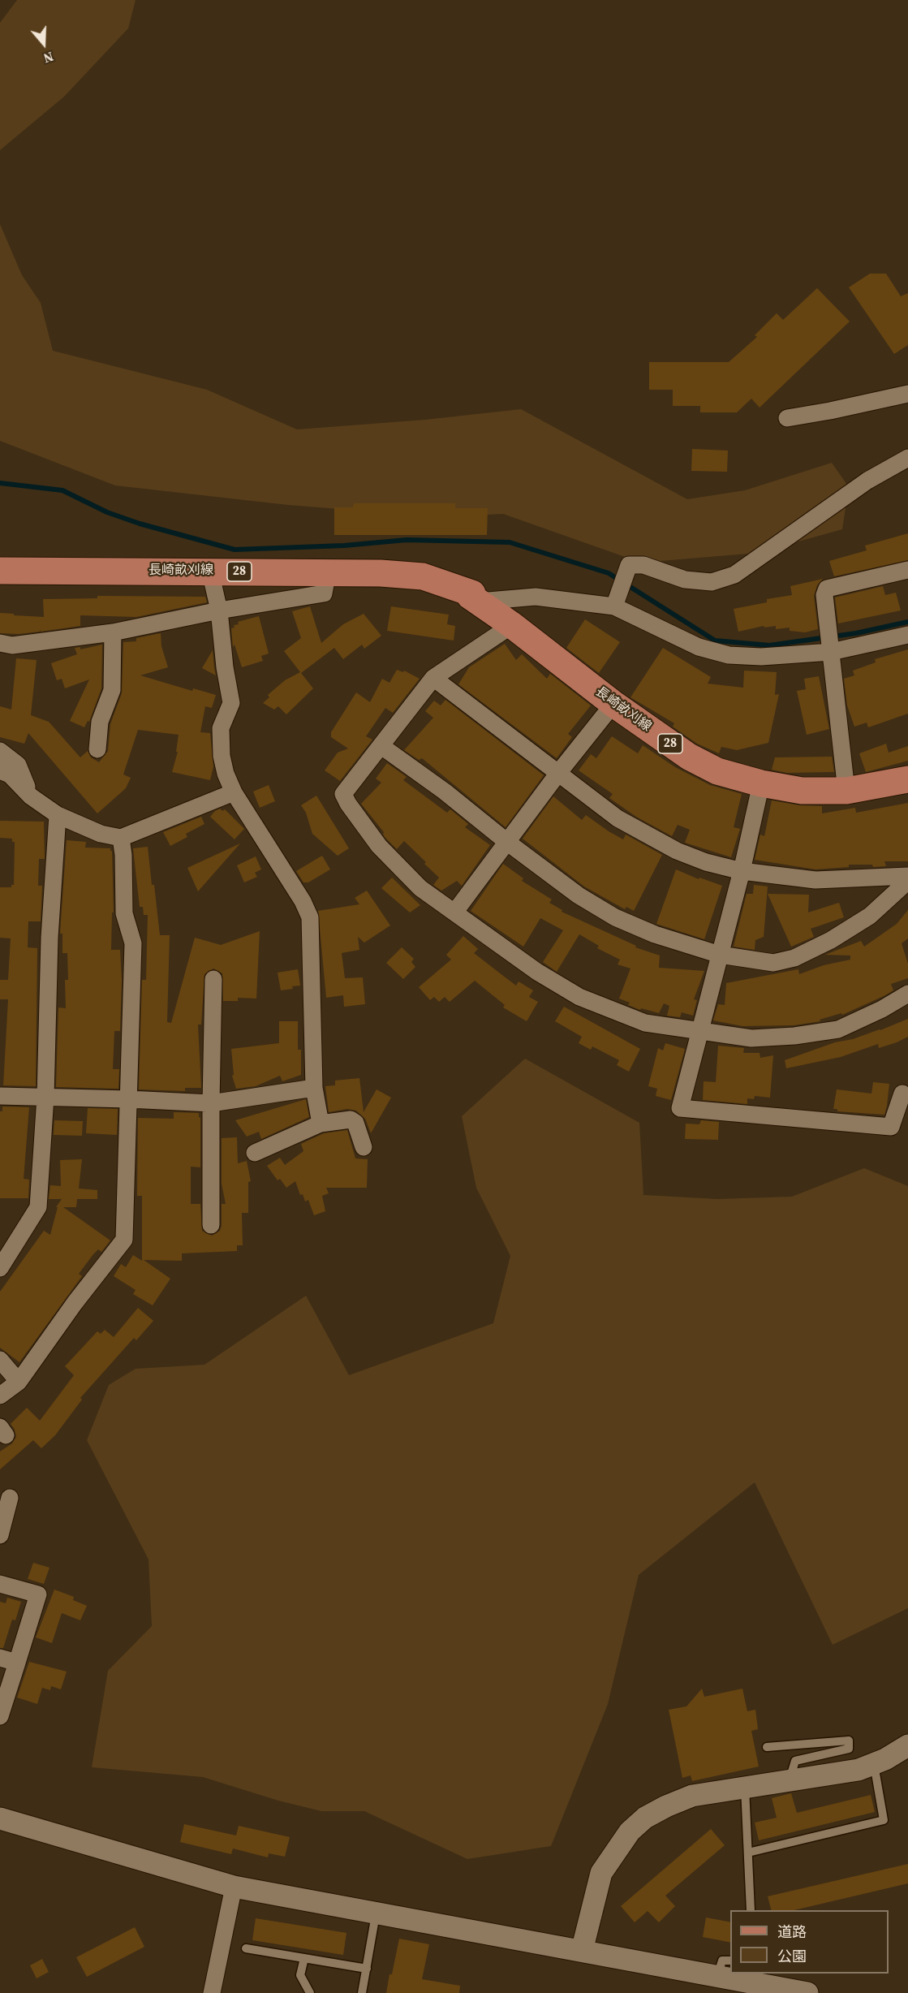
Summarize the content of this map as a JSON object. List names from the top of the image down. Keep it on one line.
{"streets":{"main road":["長崎畝刈線","28"]},"legend":["道路","公園"],"north":"bottom"}
